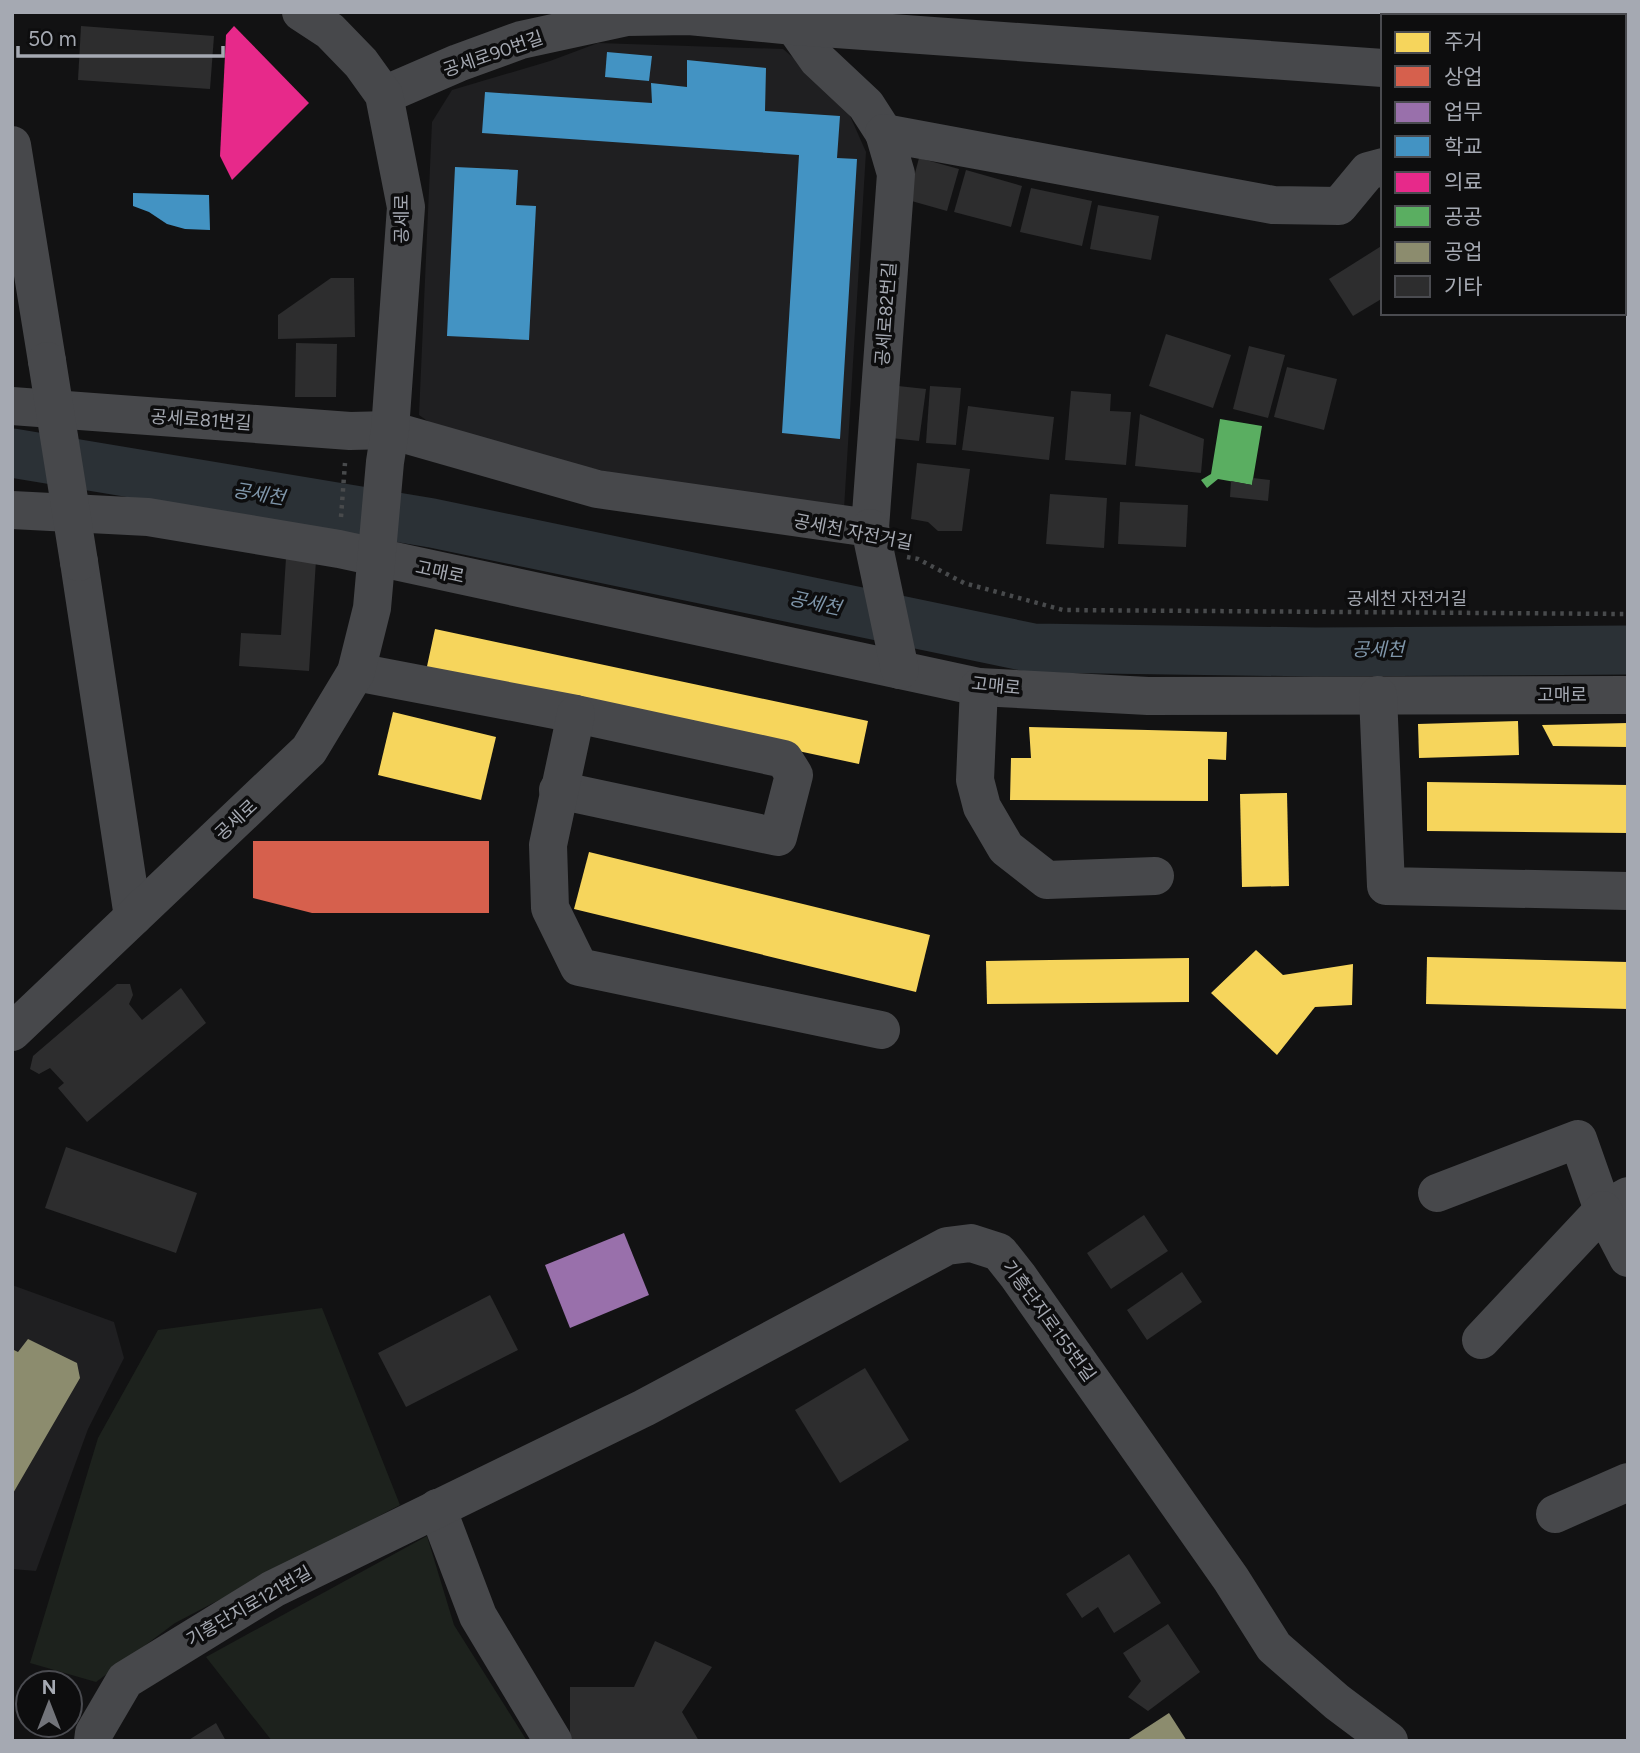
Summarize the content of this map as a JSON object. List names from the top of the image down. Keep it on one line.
{"streets":{"street":["공세로90번길","공세로","공세로82번길","공세로81번길","고매로","기흥단지로155번길","기흥단지로121번길"],"path":["공세천 자전거길"]},"crossings":[["공세로90번길","공세로"],["공세로90번길","공세로82번길"],["공세로","공세로81번길"],["공세로","고매로"],["공세로82번길","고매로"],["기흥단지로155번길","기흥단지로121번길"]],"water":["공세천"],"legend":["주거","상업","업무","학교","의료","공공","공업","기타"],"scale_bar":"50 m","north":"top"}
